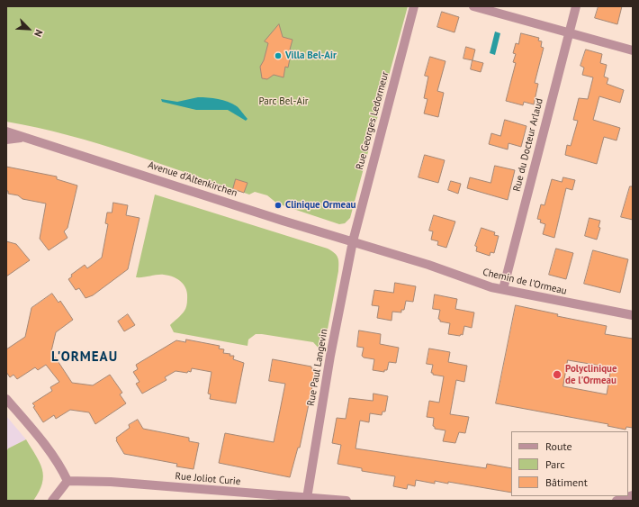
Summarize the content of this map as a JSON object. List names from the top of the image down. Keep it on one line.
{"streets":{"street":["Rue Georges Ledormeur","Rue du Docteur Arlaud","Avenue d'Altenkirchen","Chemin de l'Ormeau","Rue Paul Langevin","Rue Joliot Curie"]},"crossings":[["Rue Georges Ledormeur","Avenue d'Altenkirchen"],["Rue Georges Ledormeur","Chemin de l'Ormeau"],["Rue Georges Ledormeur","Rue Paul Langevin"],["Rue du Docteur Arlaud","Chemin de l'Ormeau"],["Avenue d'Altenkirchen","Chemin de l'Ormeau"],["Avenue d'Altenkirchen","Rue Paul Langevin"],["Chemin de l'Ormeau","Rue Paul Langevin"],["Rue Paul Langevin","Rue Joliot Curie"]],"districts":["L'ORMEAU"],"parks":["Parc Bel-Air"],"places":["Villa Bel-Air","Clinique Ormeau","Polyclinique de l'Ormeau"],"legend":["Route","Parc","Bâtiment"],"north":"bottom right"}
